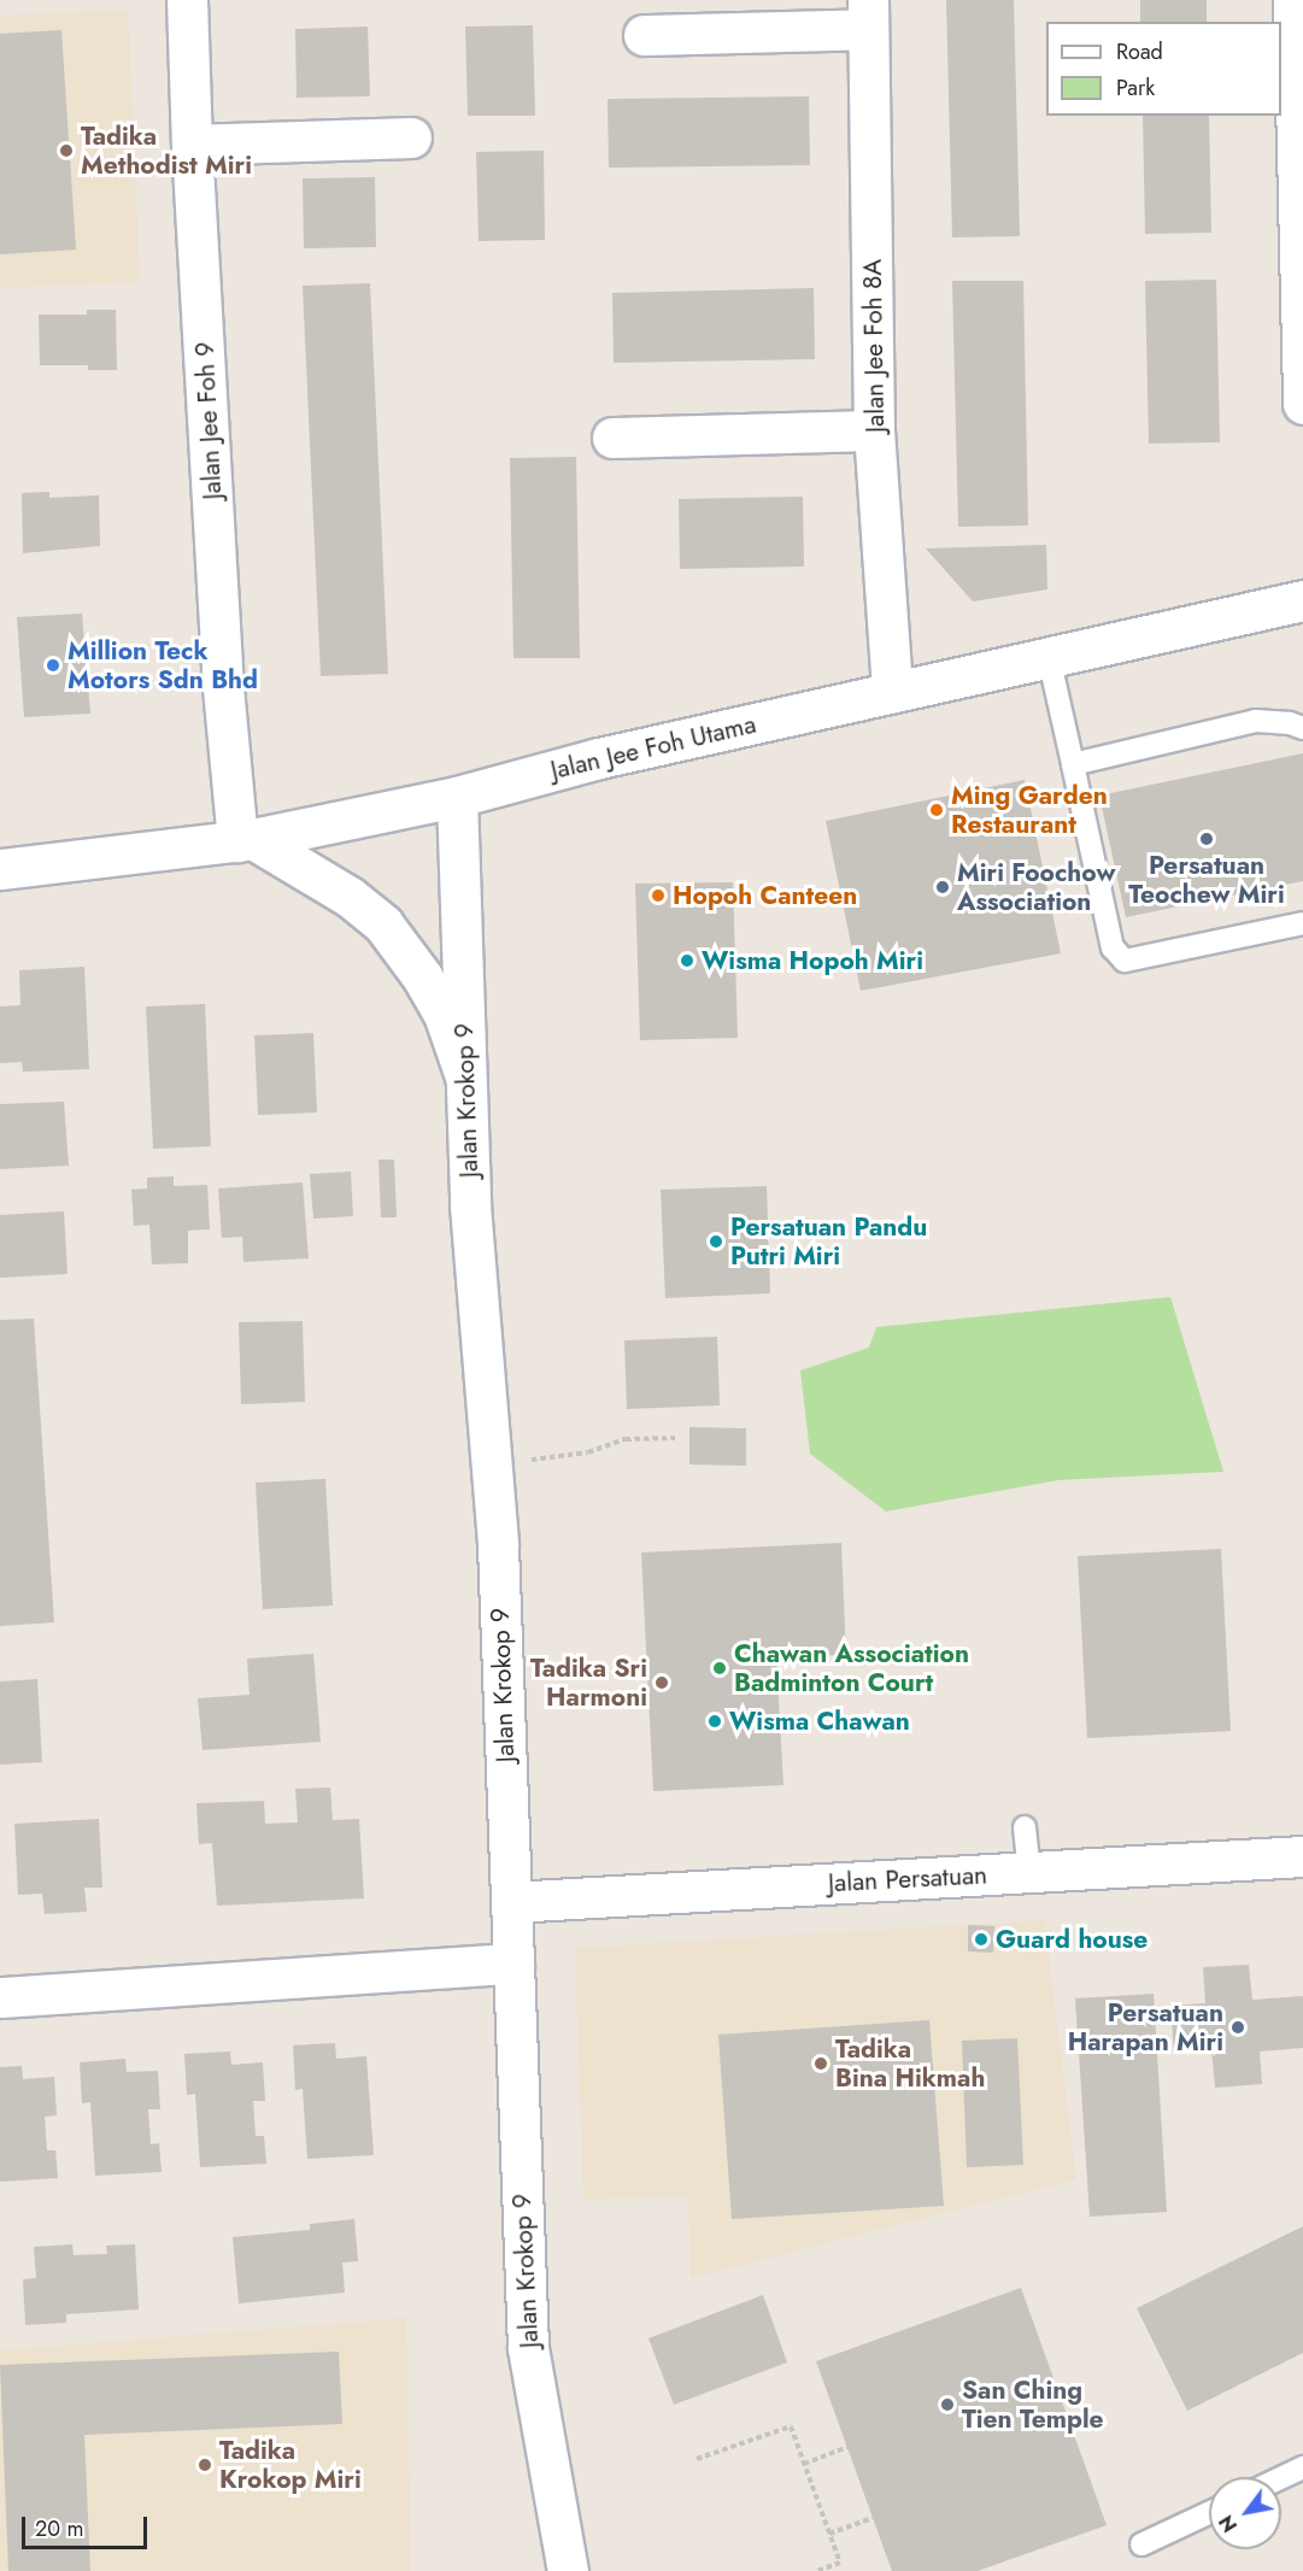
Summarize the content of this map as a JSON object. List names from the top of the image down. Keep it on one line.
{"streets":{"street":["Jalan Jee Foh 8A","Jalan Jee Foh 9","Jalan Jee Foh Utama","Jalan Krokop 9","Jalan Persatuan"]},"crossings":[["Jalan Jee Foh 8A","Jalan Jee Foh Utama"],["Jalan Jee Foh 9","Jalan Jee Foh Utama"],["Jalan Jee Foh Utama","Jalan Krokop 9"],["Jalan Krokop 9","Jalan Persatuan"]],"places":["Tadika Methodist Miri","Million Teck Motors Sdn Bhd","Ming Garden Restaurant","Persatuan Teochew Miri","Miri Foochow Association","Hopoh Canteen","Wisma Hopoh Miri","Persatuan Pandu Putri Miri","Chawan Association Badminton Court","Tadika Sri Harmoni","Wisma Chawan","Guard house","Persatuan Harapan Miri","Tadika Bina Hikmah","San Ching Tien Temple","Tadika Krokop Miri"],"legend":["Road","Park"],"scale_bar":"20 m","north":"bottom left"}
